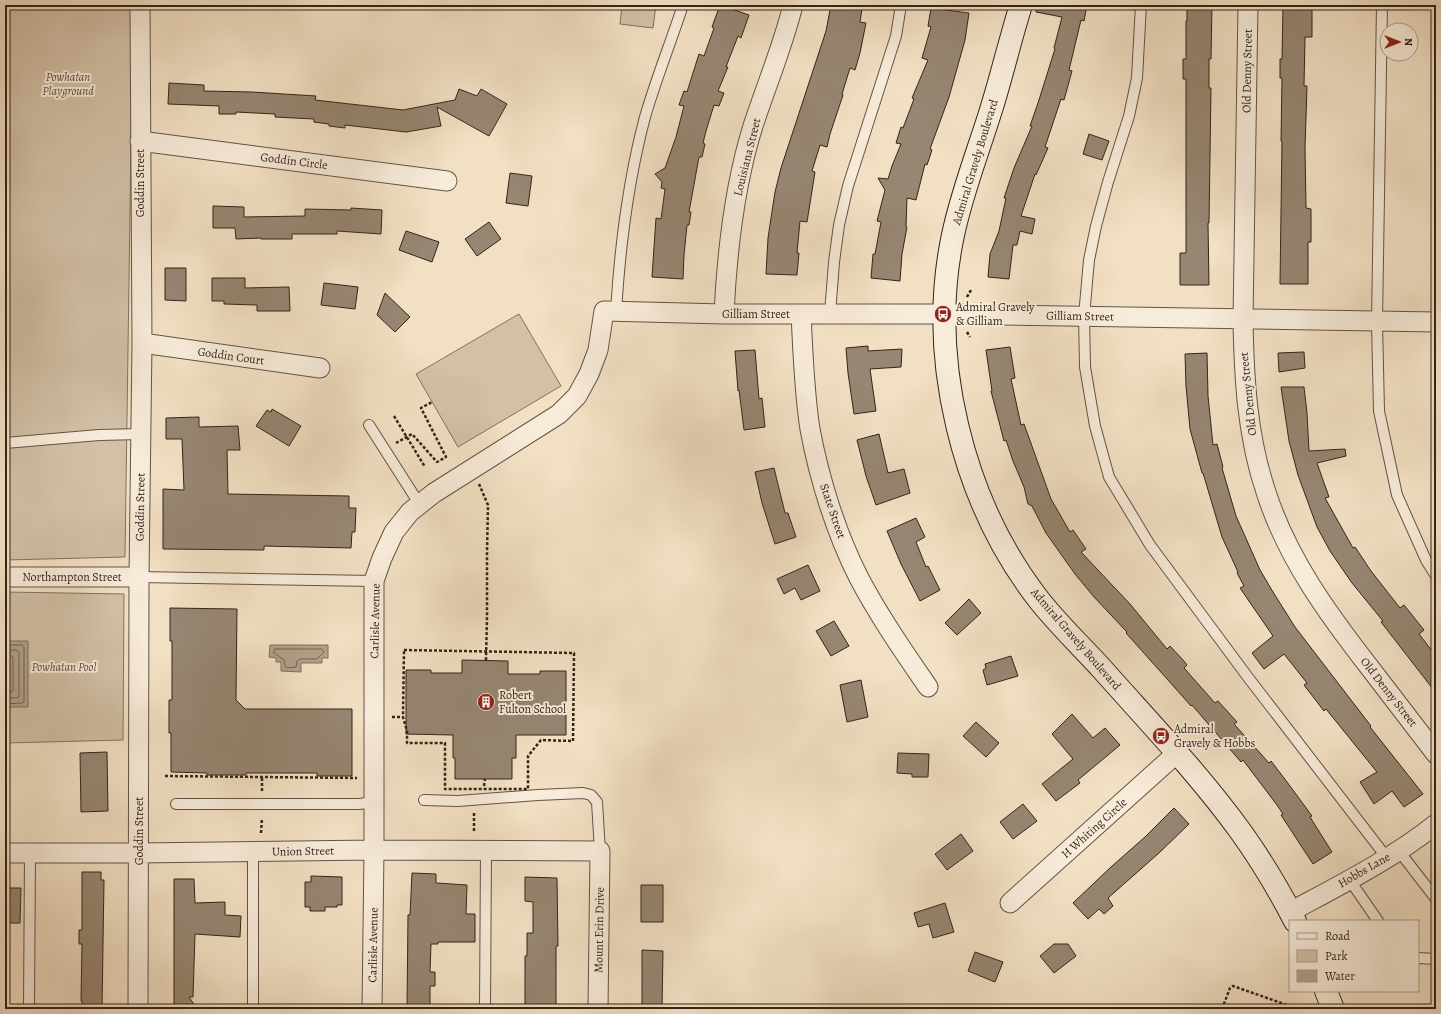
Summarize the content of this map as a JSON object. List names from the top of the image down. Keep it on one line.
{"streets":{"street":["Old Denny Street","Louisiana Street","Goddin Circle","Admiral Gravely Boulevard","Goddin Street","Gilliam Street","Goddin Court","State Street","Northampton Street","Carlisle Avenue","H Whiting Circle","Union Street","Hobbs Lane","Mount Erin Drive"]},"crossings":[["Old Denny Street","Gilliam Street"],["Louisiana Street","Gilliam Street"],["Goddin Circle","Goddin Street"],["Admiral Gravely Boulevard","Gilliam Street"],["Admiral Gravely Boulevard","H Whiting Circle"],["Admiral Gravely Boulevard","Hobbs Lane"],["Goddin Street","Goddin Court"],["Goddin Street","Northampton Street"],["Goddin Street","Union Street"],["Gilliam Street","State Street"],["Gilliam Street","Carlisle Avenue"],["Carlisle Avenue","Union Street"],["Union Street","Mount Erin Drive"]],"parks":["Powhatan Playground","Powhatan Pool"],"places":{"bus stop":["Admiral Gravely & Gilliam","Admiral Gravely & Hobbs"],"building":["Robert Fulton School"]},"legend":["Road","Park","Water"],"north":"right"}
